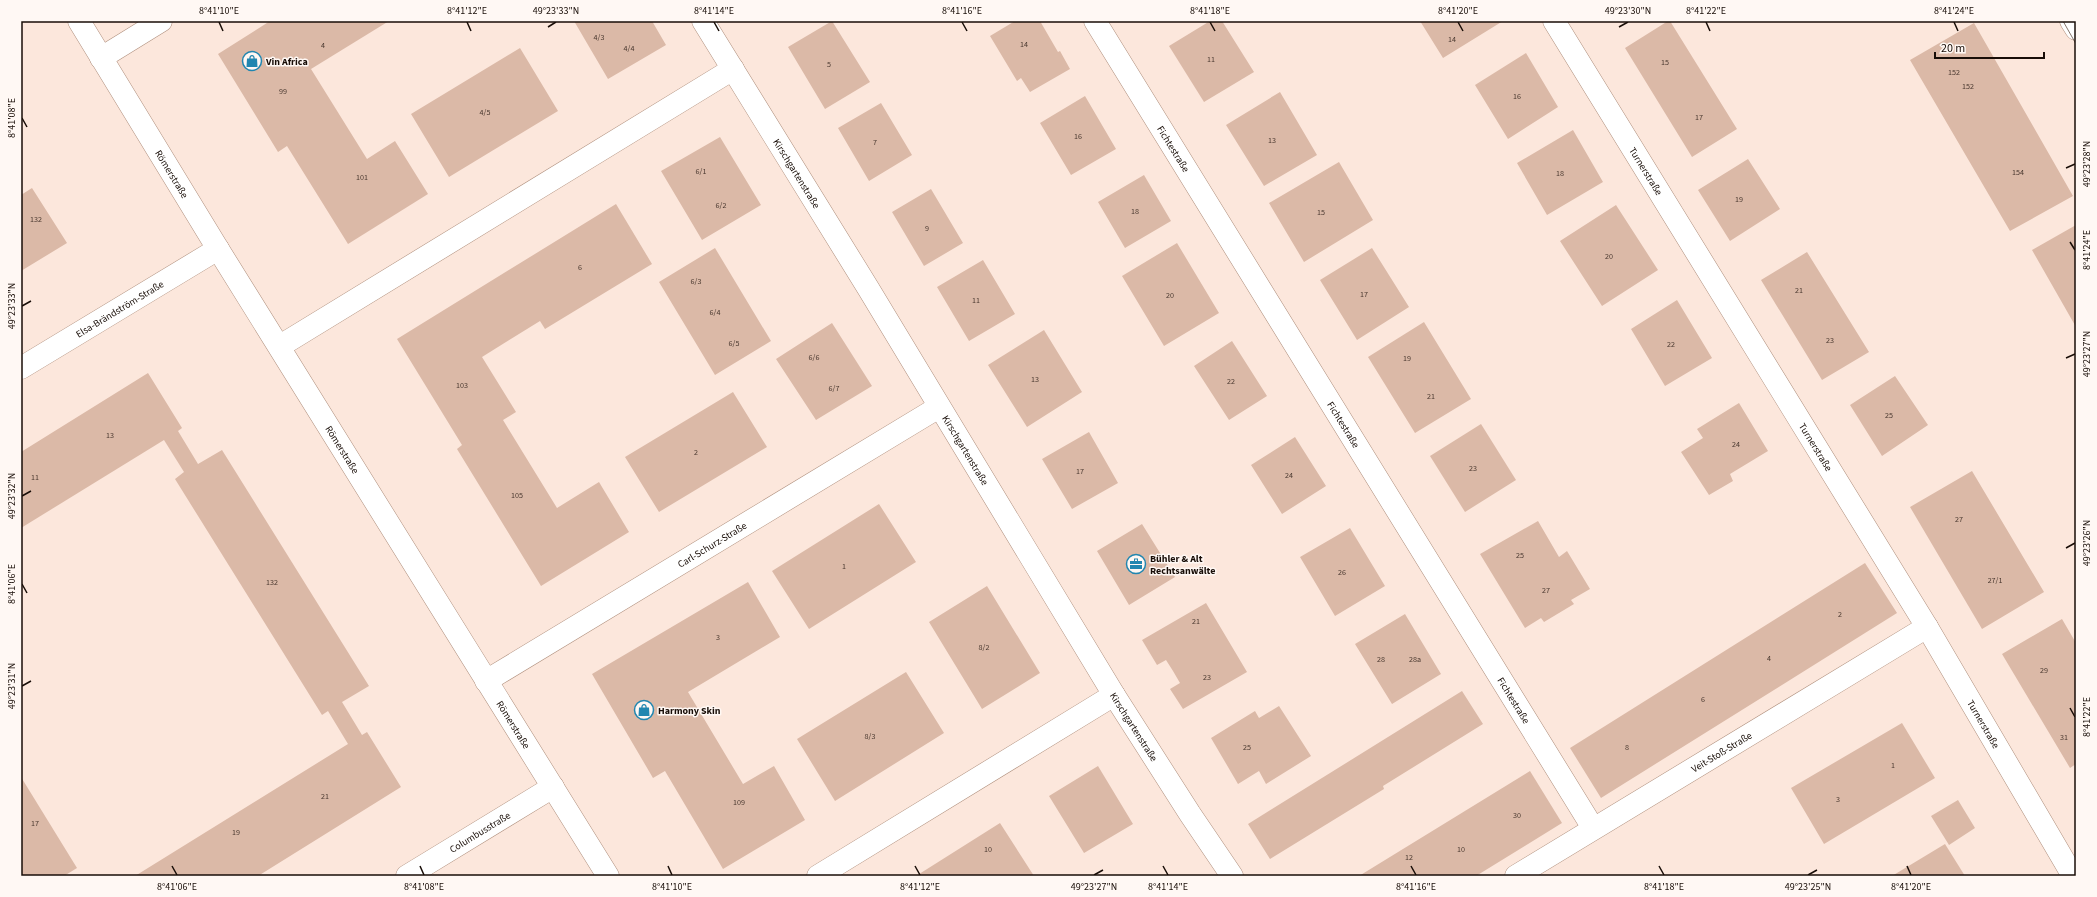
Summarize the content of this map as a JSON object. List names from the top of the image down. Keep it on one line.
{"streets":{"street":["Fichtestraße","Turnerstraße","Kirschgartenstraße","Römerstraße","Elsa-Brändström-Straße","Carl-Schurz-Straße","Veit-Stoß-Straße","Columbusstraße"]},"crossings":[["Fichtestraße","Veit-Stoß-Straße"],["Turnerstraße","Veit-Stoß-Straße"],["Kirschgartenstraße","Carl-Schurz-Straße"],["Römerstraße","Elsa-Brändström-Straße"],["Römerstraße","Carl-Schurz-Straße"],["Römerstraße","Columbusstraße"]],"places":{"shop":["Vin Africa","Harmony Skin"],"office":["Bühler & Alt Rechtsanwälte"]},"house_numbers":["4/3","14","14","4","4/4","11","15","5","152","152","99","16","4/5","17","16","13","7","6/1","154","18","101","19","6/2","18","15","132","9","20","6","6/3","21","17","20","11","6/4","23","6/5","22","6/6","19","13","22","103","6/7","21","25","13","24","2","23","17","24","11","105","27","25","1","26","27/1","132","27","2","21","3","8/2","4","28","28a","29","23","6","8/3","31","25","8","1","21","3","109","30","17","19","10","10","12"],"scale_bar":"20 m","coordinates":["8°41'10\"E","8°41'12\"E","49°23'33\"N","8°41'14\"E","8°41'16\"E","8°41'18\"E","8°41'20\"E","49°23'30\"N","8°41'22\"E","8°41'24\"E","8°41'08\"E","49°23'28\"N","49°23'27\"N","49°23'32\"N","49°23'26\"N","8°41'06\"E","49°23'31\"N","49°23'25\"N"]}
